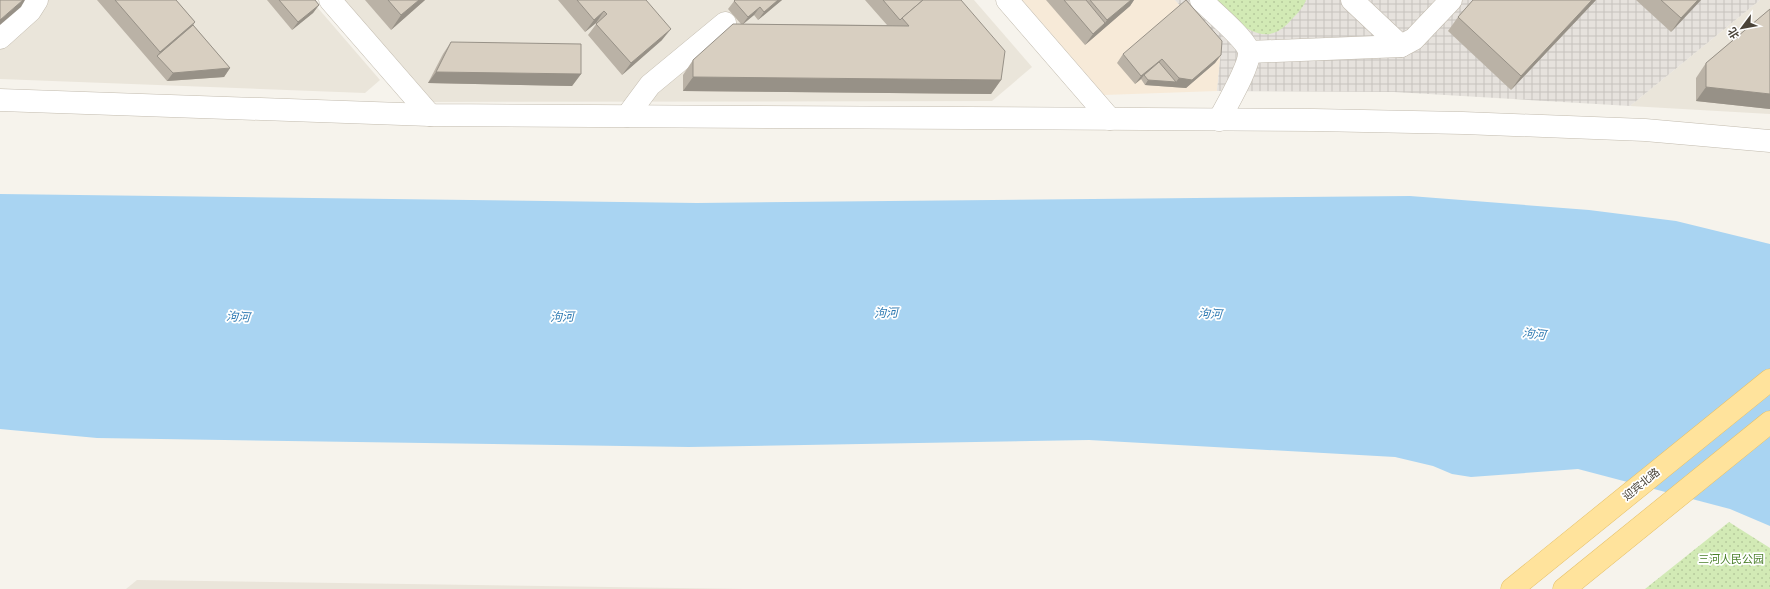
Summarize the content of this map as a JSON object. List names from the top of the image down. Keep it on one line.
{"streets":{"main road":["迎宾北路"]},"water":["泃河"],"parks":["三河人民公园"],"north":"bottom left"}
